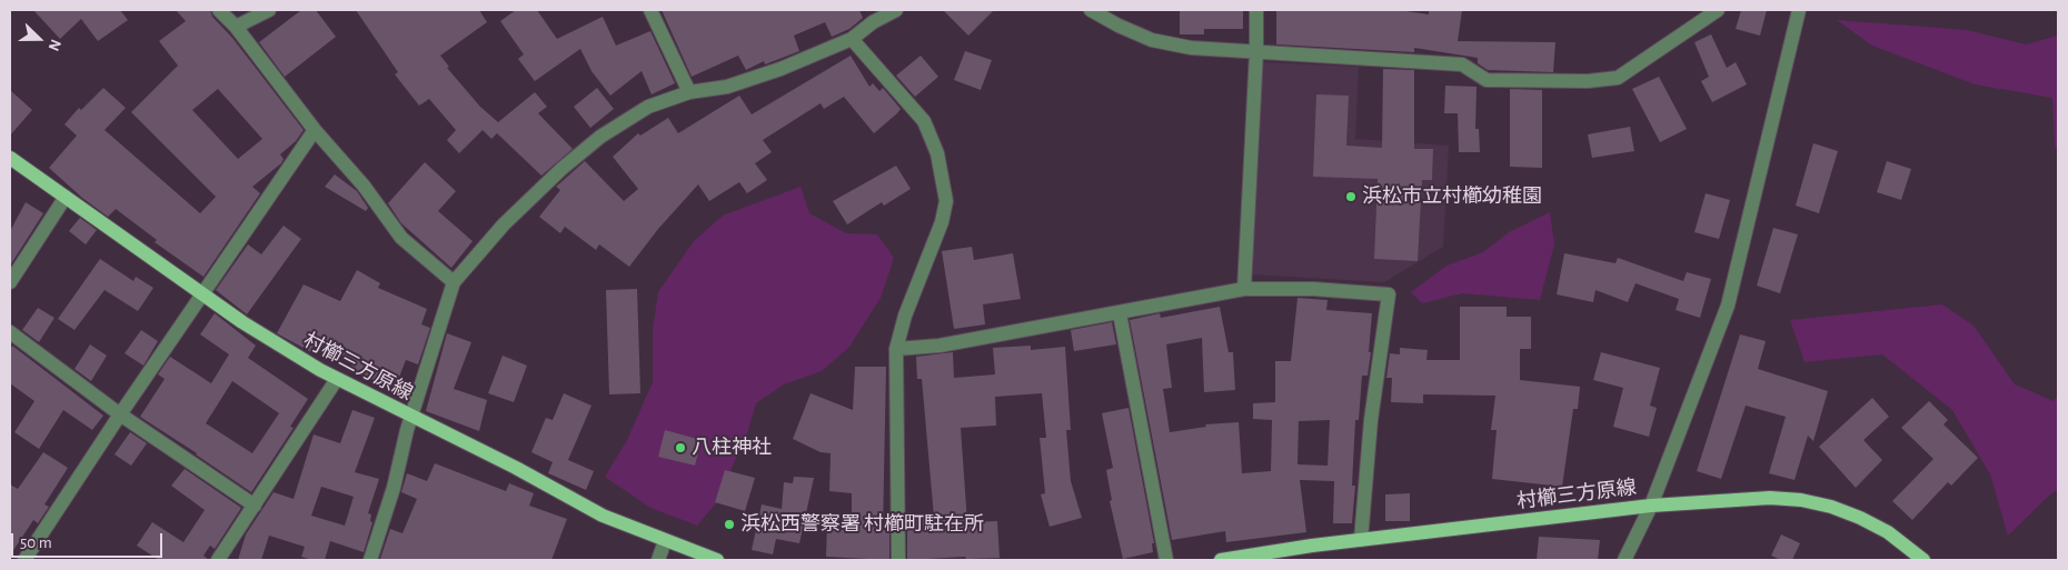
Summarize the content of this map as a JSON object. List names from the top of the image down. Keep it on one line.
{"streets":{"main road":["村櫛三方原線"]},"places":["浜松市立村櫛幼稚園","八柱神社","浜松西警察署 村櫛町駐在所"],"scale_bar":"50 m","north":"right"}
